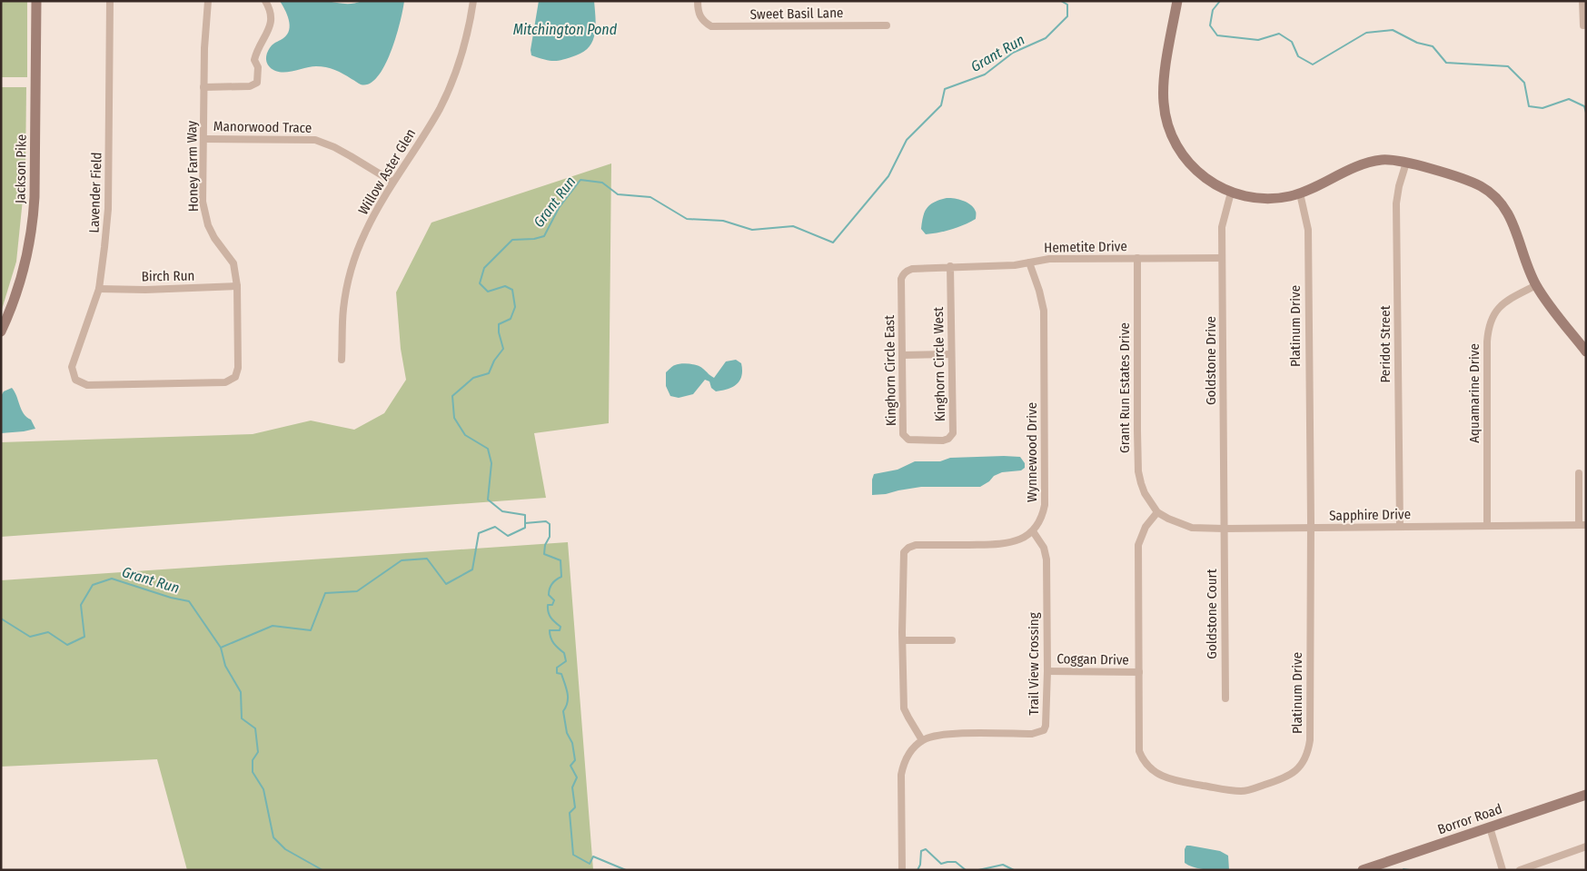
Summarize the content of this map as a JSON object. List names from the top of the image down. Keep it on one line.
{"streets":{"street":["Sweet Basil Lane","Manorwood Trace","Honey Farm Way","Jackson Pike","Willow Aster Glen","Lavender Field","Hemetite Drive","Birch Run","Platinum Drive","Peridot Street","Goldstone Drive","Kinghorn Circle West","Kinghorn Circle East","Grant Run Estates Drive","Aquamarine Drive","Wynnewood Drive","Sapphire Drive","Goldstone Court","Coggan Drive","Trail View Crossing","Borror Road"]},"crossings":[["Manorwood Trace","Honey Farm Way"],["Manorwood Trace","Willow Aster Glen"],["Honey Farm Way","Lavender Field"],["Honey Farm Way","Birch Run"],["Lavender Field","Birch Run"],["Hemetite Drive","Goldstone Drive"],["Hemetite Drive","Kinghorn Circle West"],["Hemetite Drive","Kinghorn Circle East"],["Hemetite Drive","Grant Run Estates Drive"],["Hemetite Drive","Wynnewood Drive"],["Platinum Drive","Grant Run Estates Drive"],["Platinum Drive","Sapphire Drive"],["Platinum Drive","Coggan Drive"],["Peridot Street","Sapphire Drive"],["Goldstone Drive","Sapphire Drive"],["Goldstone Drive","Goldstone Court"],["Kinghorn Circle West","Kinghorn Circle East"],["Grant Run Estates Drive","Sapphire Drive"],["Aquamarine Drive","Sapphire Drive"],["Wynnewood Drive","Trail View Crossing"],["Sapphire Drive","Goldstone Court"],["Coggan Drive","Trail View Crossing"]],"water":["Mitchington Pond","Grant Run"]}
